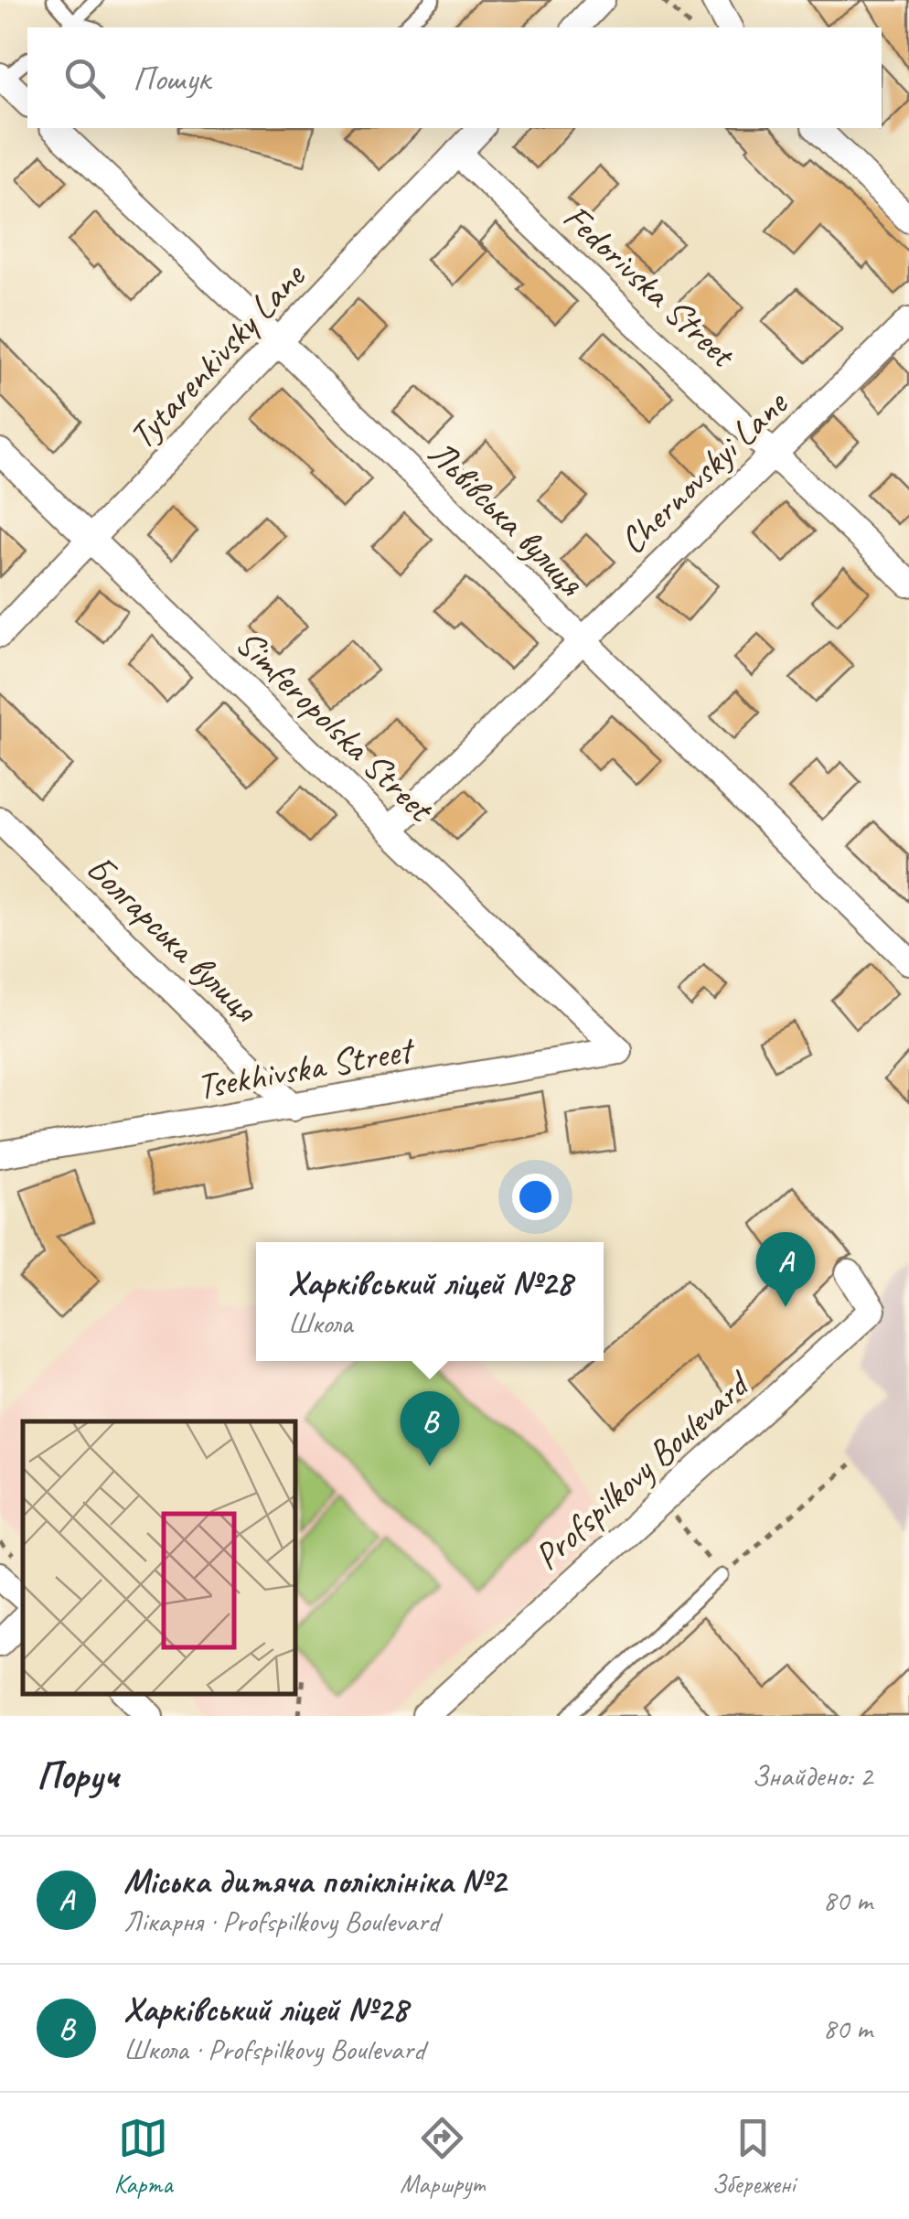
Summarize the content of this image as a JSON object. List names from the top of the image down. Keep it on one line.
{"streets":{"street":["Fedorivska Street","Tytarenkivsky Lane","Chernovskyi Lane","Львівська вулиця","Simferopolska Street","Болгарська вулиця","Tsekhivska Street","Profspilkovy Boulevard"]},"crossings":[["Fedorivska Street","Tytarenkivsky Lane"],["Fedorivska Street","Chernovskyi Lane"],["Tytarenkivsky Lane","Львівська вулиця"],["Tytarenkivsky Lane","Simferopolska Street"],["Chernovskyi Lane","Львівська вулиця"],["Chernovskyi Lane","Simferopolska Street"],["Simferopolska Street","Tsekhivska Street"],["Болгарська вулиця","Tsekhivska Street"]],"page":{"search":"Пошук","pins":["A","B"],"popup":["Харківський ліцей №28","Школа"],"heading":["Поруч","Знайдено: 2"],"list":[{"mark":"A","name":"Міська дитяча поліклініка №2","note":"Лікарня · Profspilkovy Boulevard","value":"80 m"},{"mark":"B","name":"Харківський ліцей №28","note":"Школа · Profspilkovy Boulevard","value":"80 m"}],"nav":["Карта","Маршрут","Збережені"]}}
